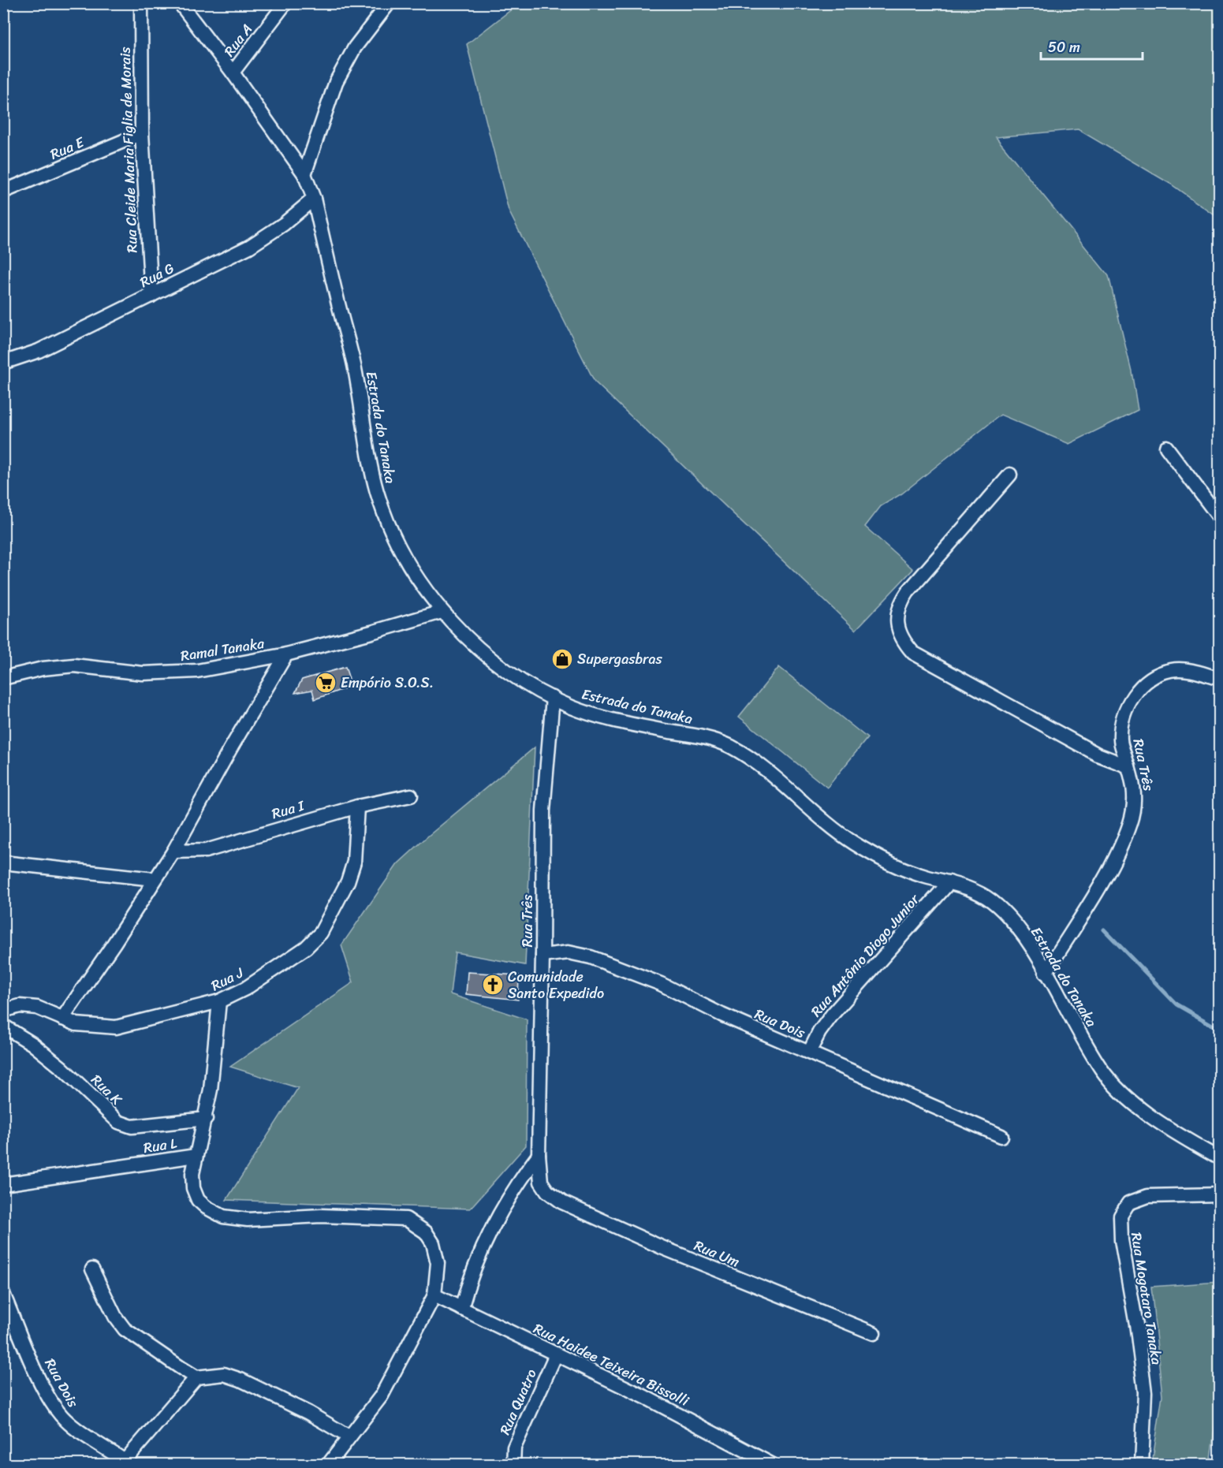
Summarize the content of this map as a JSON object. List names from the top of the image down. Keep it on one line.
{"streets":{"street":["Rua A","Rua E","Rua Cleide Maria Figlia de Morais","Rua G","Estrada do Tanaka","Ramal Tanaka","Rua Três","Rua I","Rua Antônio Diogo Junior","Rua J","Rua Dois","Rua K","Rua L","Rua Um","Rua Mogataro Tanaka","Rua Haidee Teixeira Bissolli","Rua Quatro"]},"crossings":[["Rua A","Estrada do Tanaka"],["Rua E","Rua Cleide Maria Figlia de Morais"],["Rua Cleide Maria Figlia de Morais","Rua G"],["Rua G","Estrada do Tanaka"],["Estrada do Tanaka","Ramal Tanaka"],["Estrada do Tanaka","Rua Três"],["Estrada do Tanaka","Rua Antônio Diogo Junior"],["Rua Três","Rua Dois"],["Rua Três","Rua Um"],["Rua I","Rua J"],["Rua Antônio Diogo Junior","Rua Dois"],["Rua J","Rua L"],["Rua K","Rua L"],["Rua Haidee Teixeira Bissolli","Rua Quatro"]],"places":{"shop":["Supergasbras"],"supermarket":["Empório S.O.S."],"church":["Comunidade Santo Expedido"]},"scale_bar":"50 m"}
